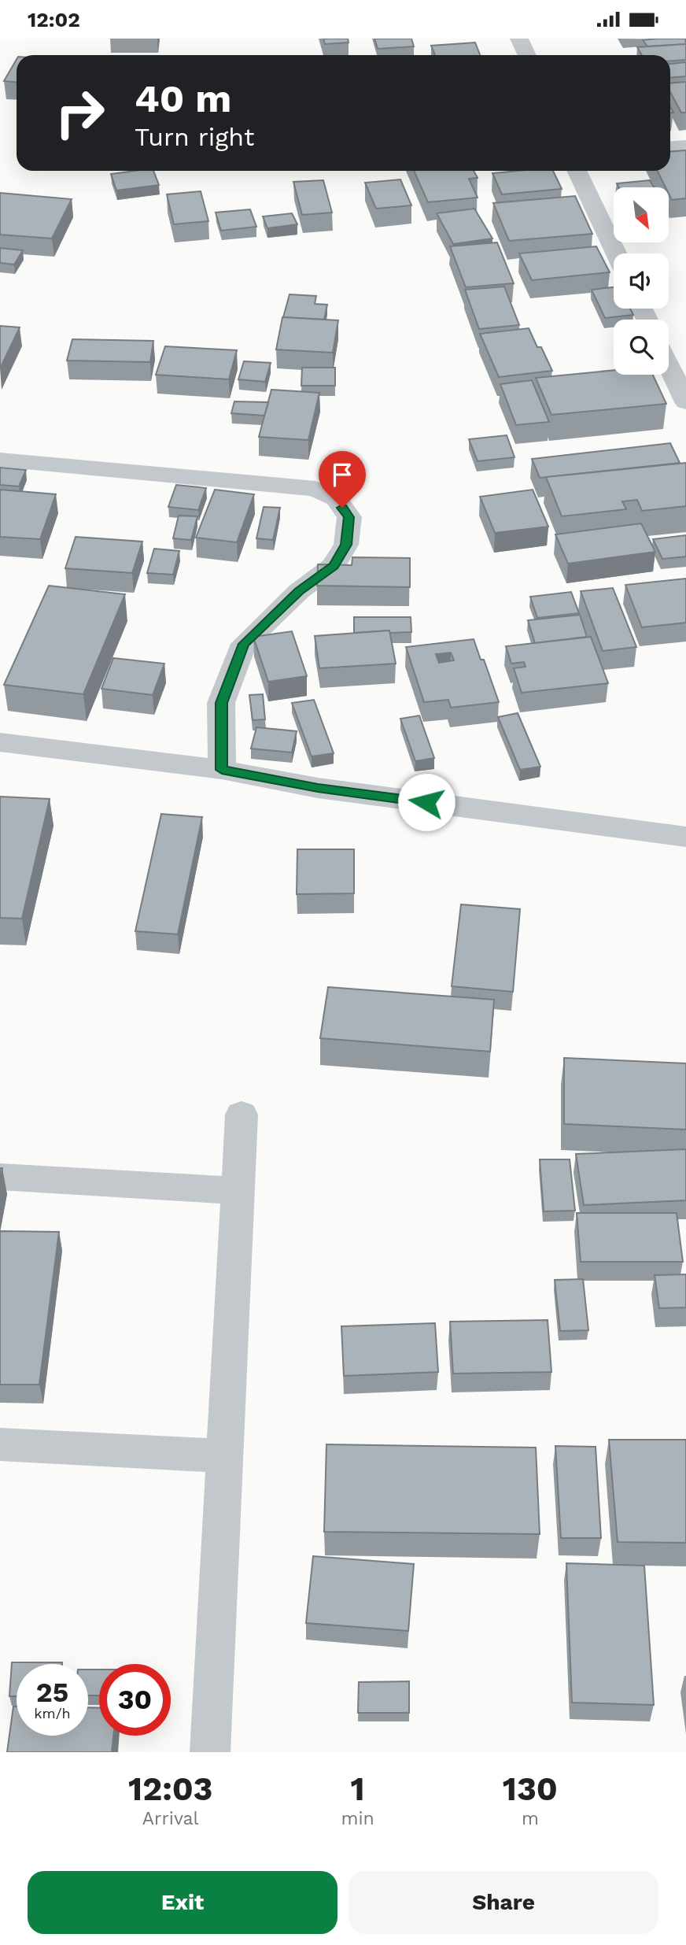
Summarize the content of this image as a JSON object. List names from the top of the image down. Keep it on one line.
{"north":"bottom right","page":{"status":"12:02","turn":["40 m","Turn right"],"speed":"25 km/h","limit":"30","eta":["12:03","Arrival","1","min","130","m"],"buttons":["Exit","Share"]}}
